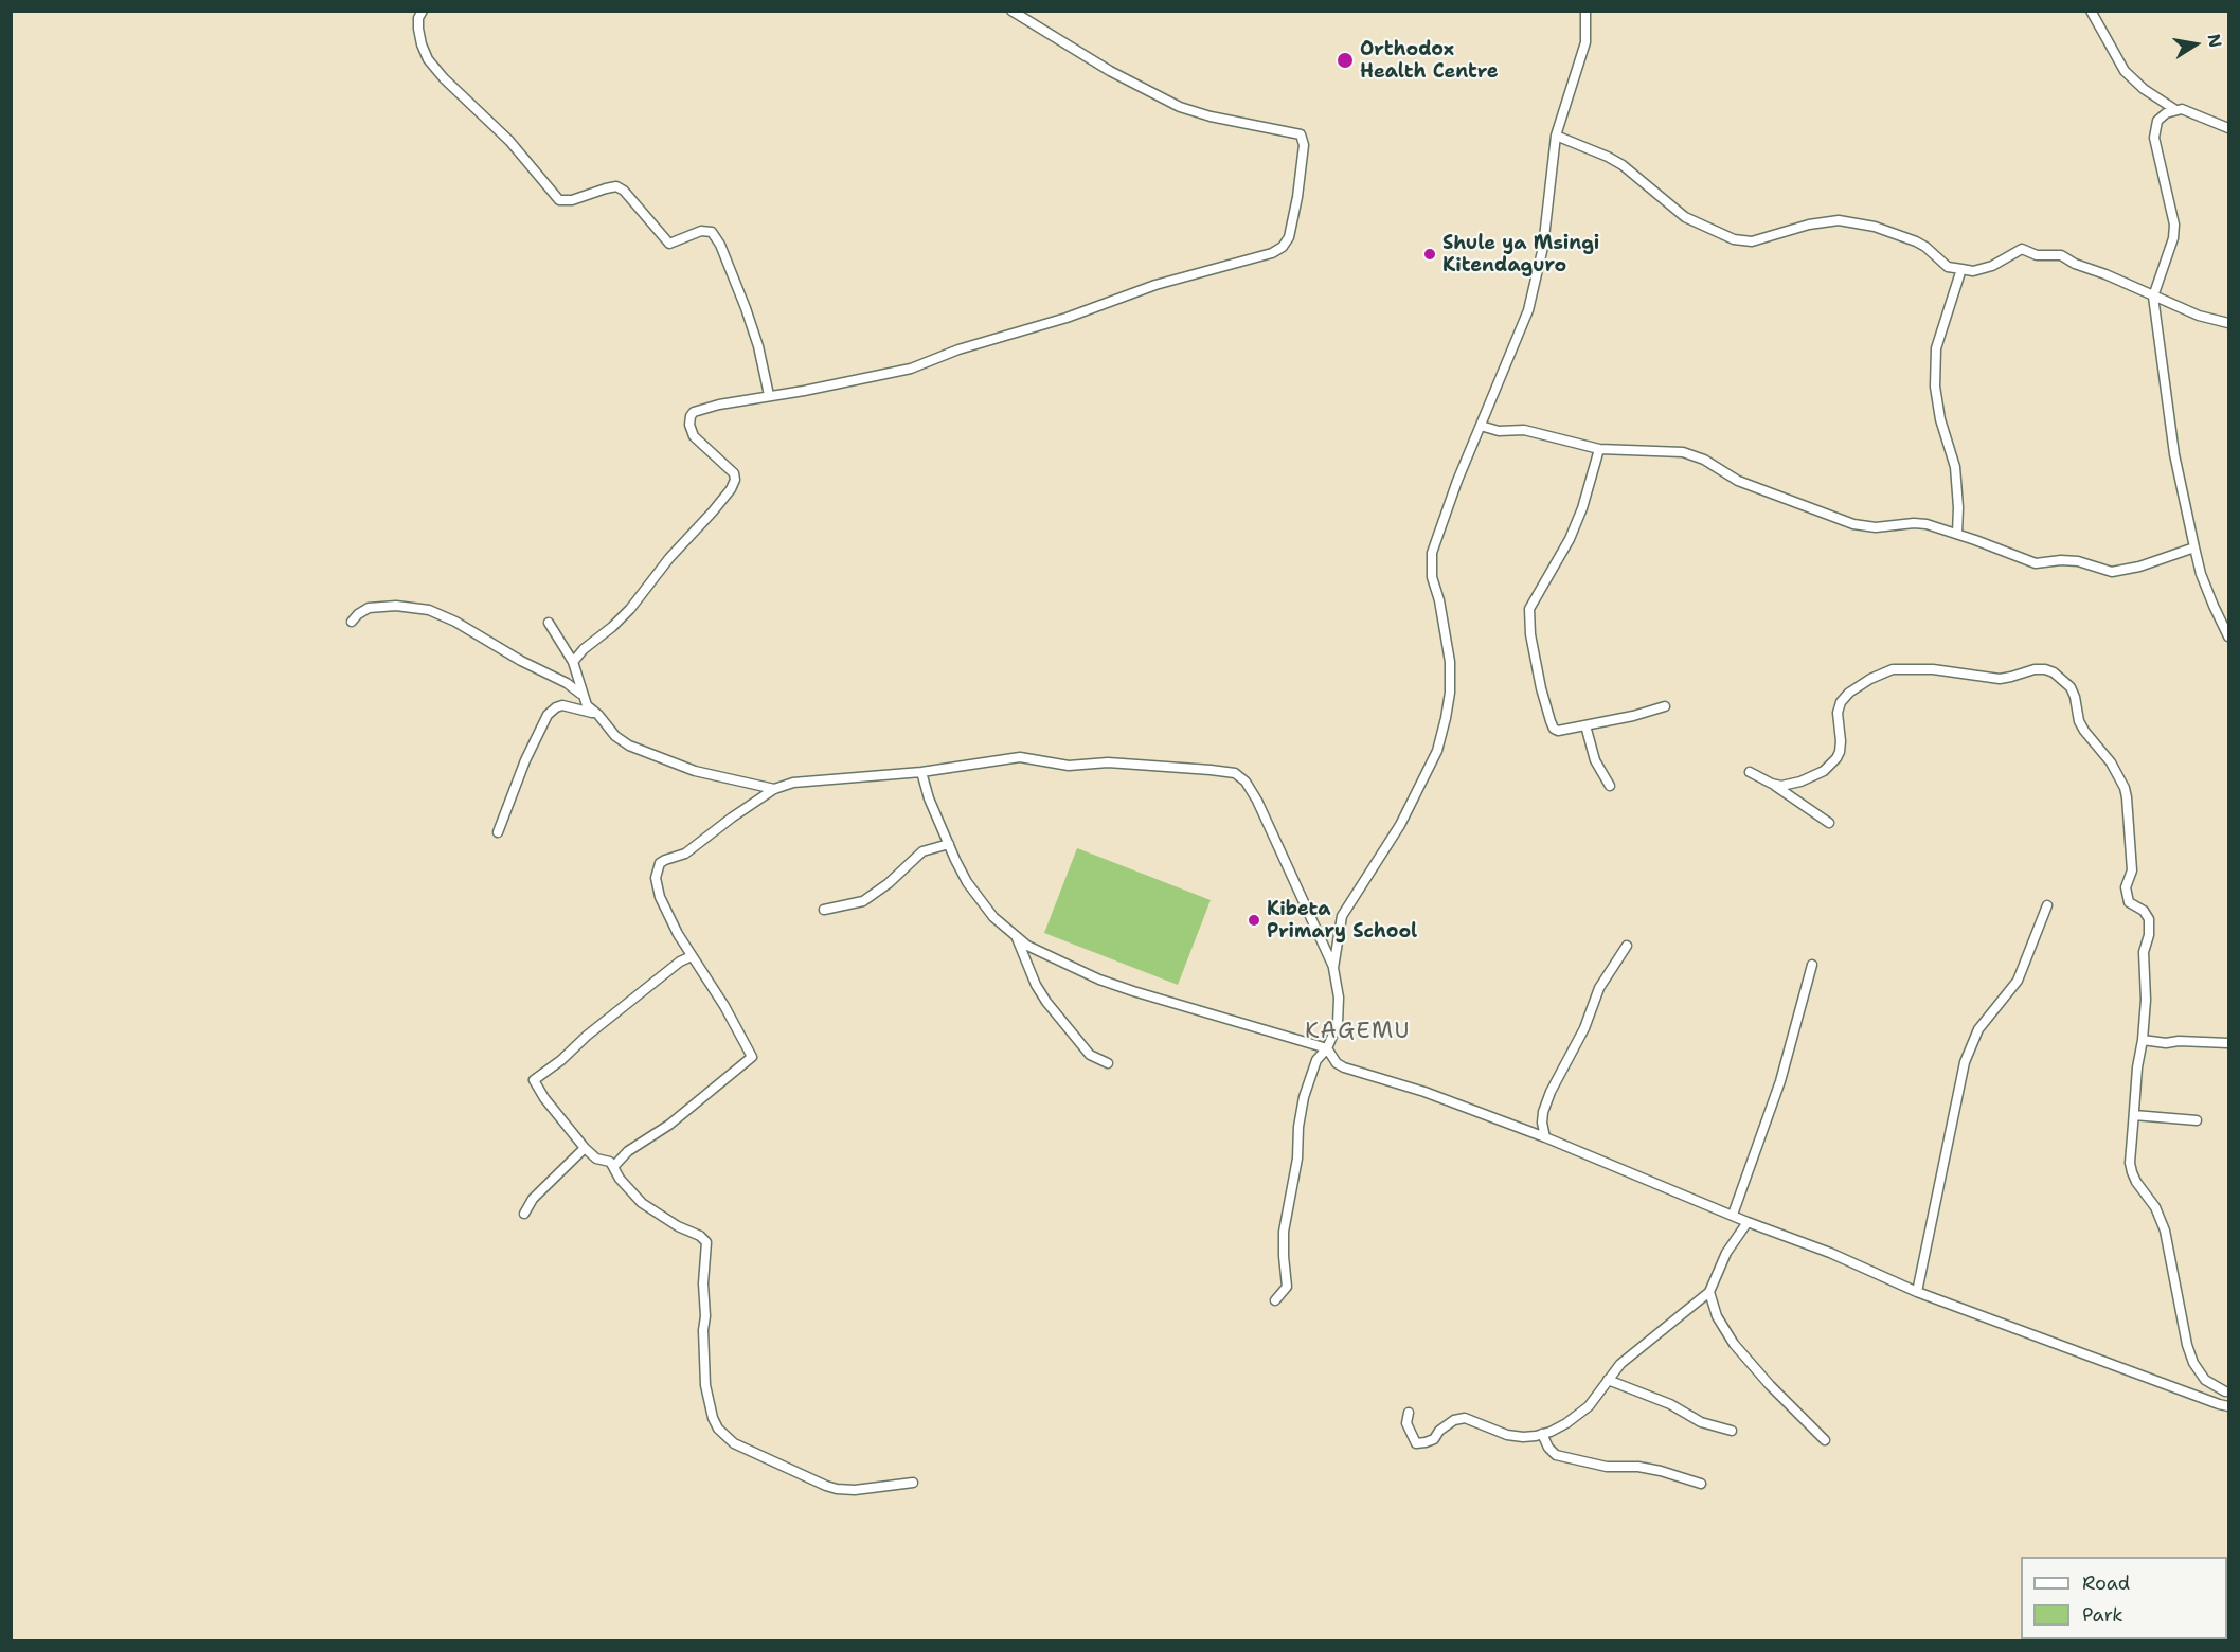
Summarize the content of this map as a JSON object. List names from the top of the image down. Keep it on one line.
{"districts":["KAGEMU"],"places":["Orthodox Health Centre","Shule ya Msingi Kitendaguro","Kibeta Primary School"],"legend":["Road","Park"],"north":"right"}
